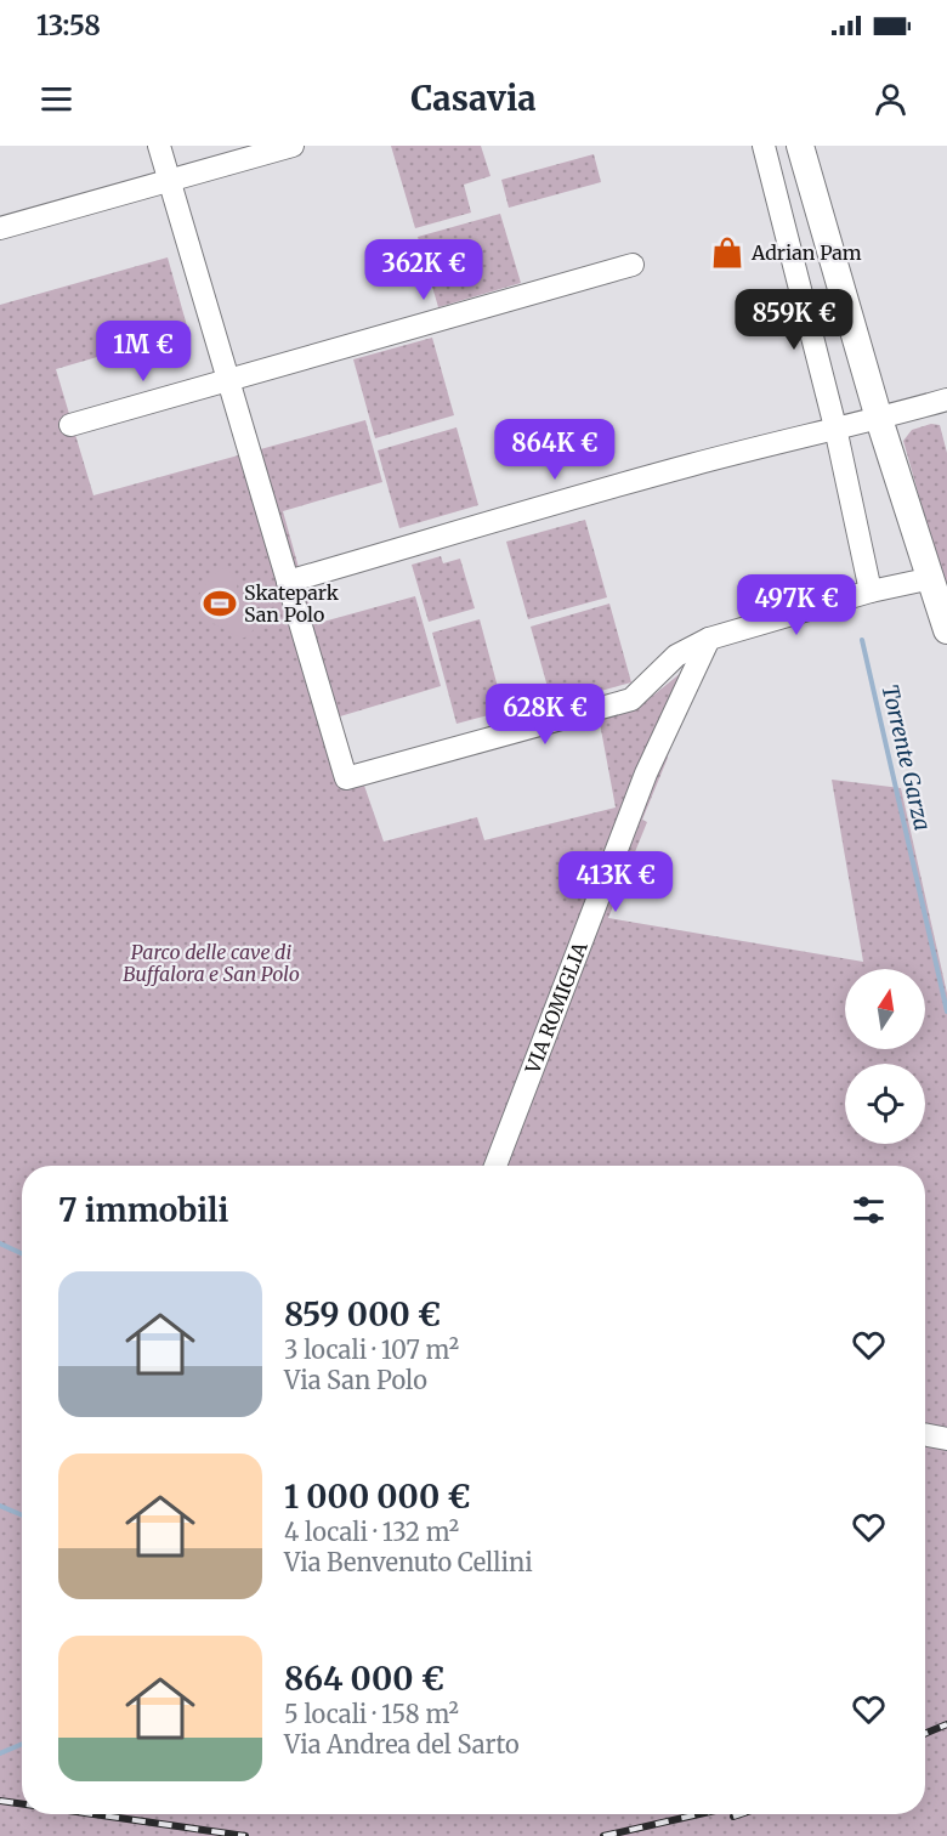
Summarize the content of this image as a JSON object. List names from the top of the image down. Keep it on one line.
{"streets":{"street":["VIA ROMIGLIA"]},"water":["Torrente Garza"],"parks":["Parco delle cave di Buffalora e San Polo"],"places":{"shop":["Adrian Pam"],"sports":["Skatepark San Polo"]},"north":"top","page":{"status":"13:58","header":"Casavia","price":["362K €","859K €","1M €","864K €","497K €","628K €","413K €"],"heading":"7 immobili","list":[{"name":"859 000 €","note":"3 locali · 107 m² · Via San Polo"},{"name":"1 000 000 €","note":"4 locali · 132 m² · Via Benvenuto Cellini"},{"name":"864 000 €","note":"5 locali · 158 m² · Via Andrea del Sarto"}]}}
